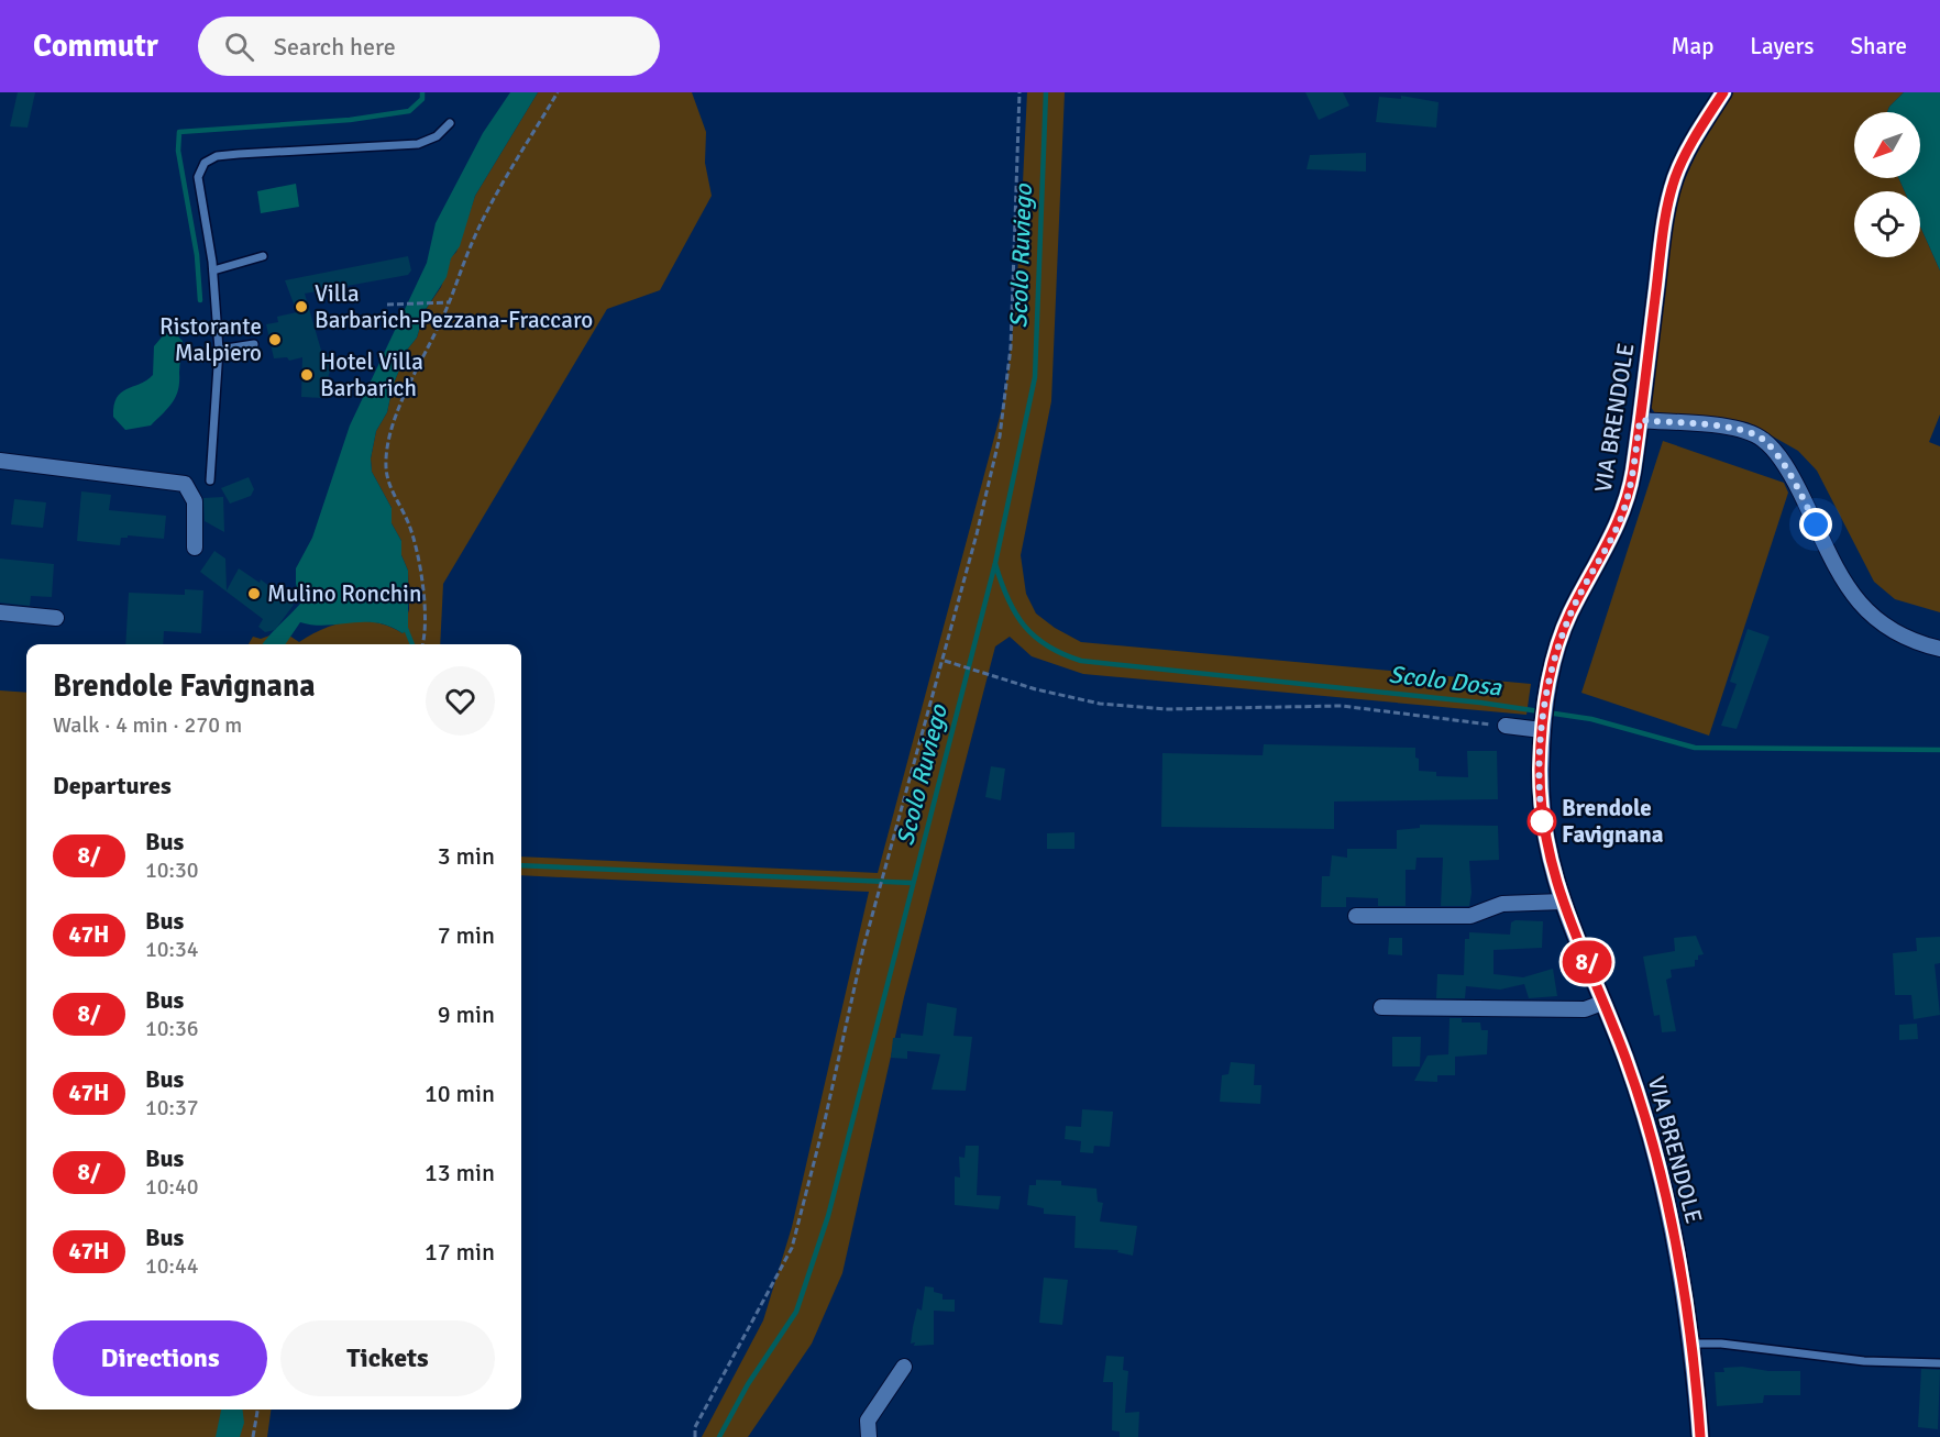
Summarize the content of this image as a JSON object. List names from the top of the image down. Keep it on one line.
{"streets":{"street":["VIA BRENDOLE"]},"water":["Scolo Ruviego","Scolo Dosa"],"places":["Villa Barbarich-Pezzana-Fraccaro","Ristorante Malpiero","Hotel Villa Barbarich","Mulino Ronchin","Brendole Favignana"],"lines":["bus line 8/"],"north":"bottom left","page":{"header":"Commutr","search":"Search here","nav":["Map","Layers","Share"],"on_map":"8/","heading":[["Brendole Favignana","Walk · 4 min · 270 m"],"Departures"],"list":[{"mark":"8/","name":"Bus","note":"10:30","value":"3 min"},{"mark":"47H","name":"Bus","note":"10:34","value":"7 min"},{"mark":"8/","name":"Bus","note":"10:36","value":"9 min"},{"mark":"47H","name":"Bus","note":"10:37","value":"10 min"},{"mark":"8/","name":"Bus","note":"10:40","value":"13 min"},{"mark":"47H","name":"Bus","note":"10:44","value":"17 min"}],"buttons":["Directions","Tickets"]}}
